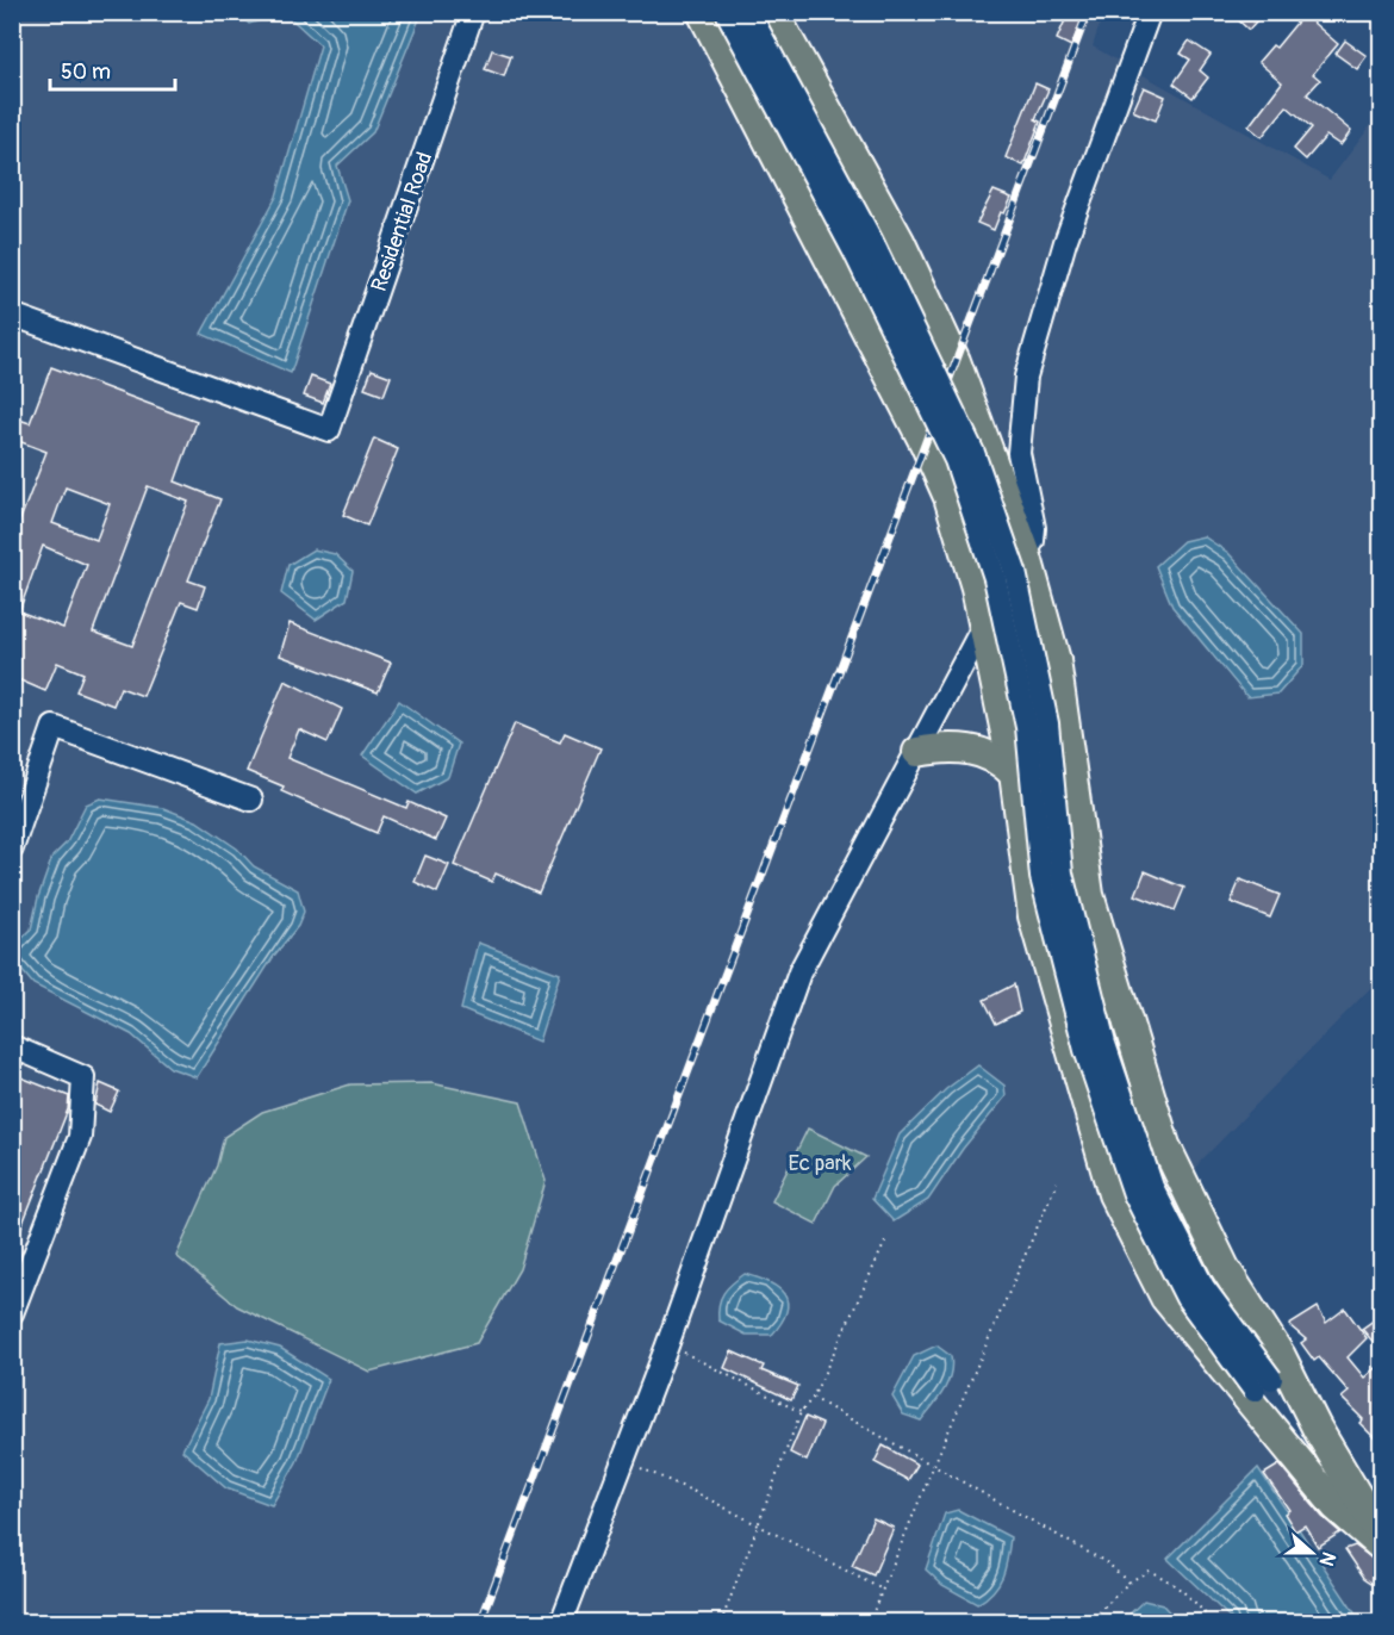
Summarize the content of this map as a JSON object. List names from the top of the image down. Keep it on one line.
{"streets":{"street":["Residential Road"]},"parks":["Ec park"],"scale_bar":"50 m","north":"right"}
